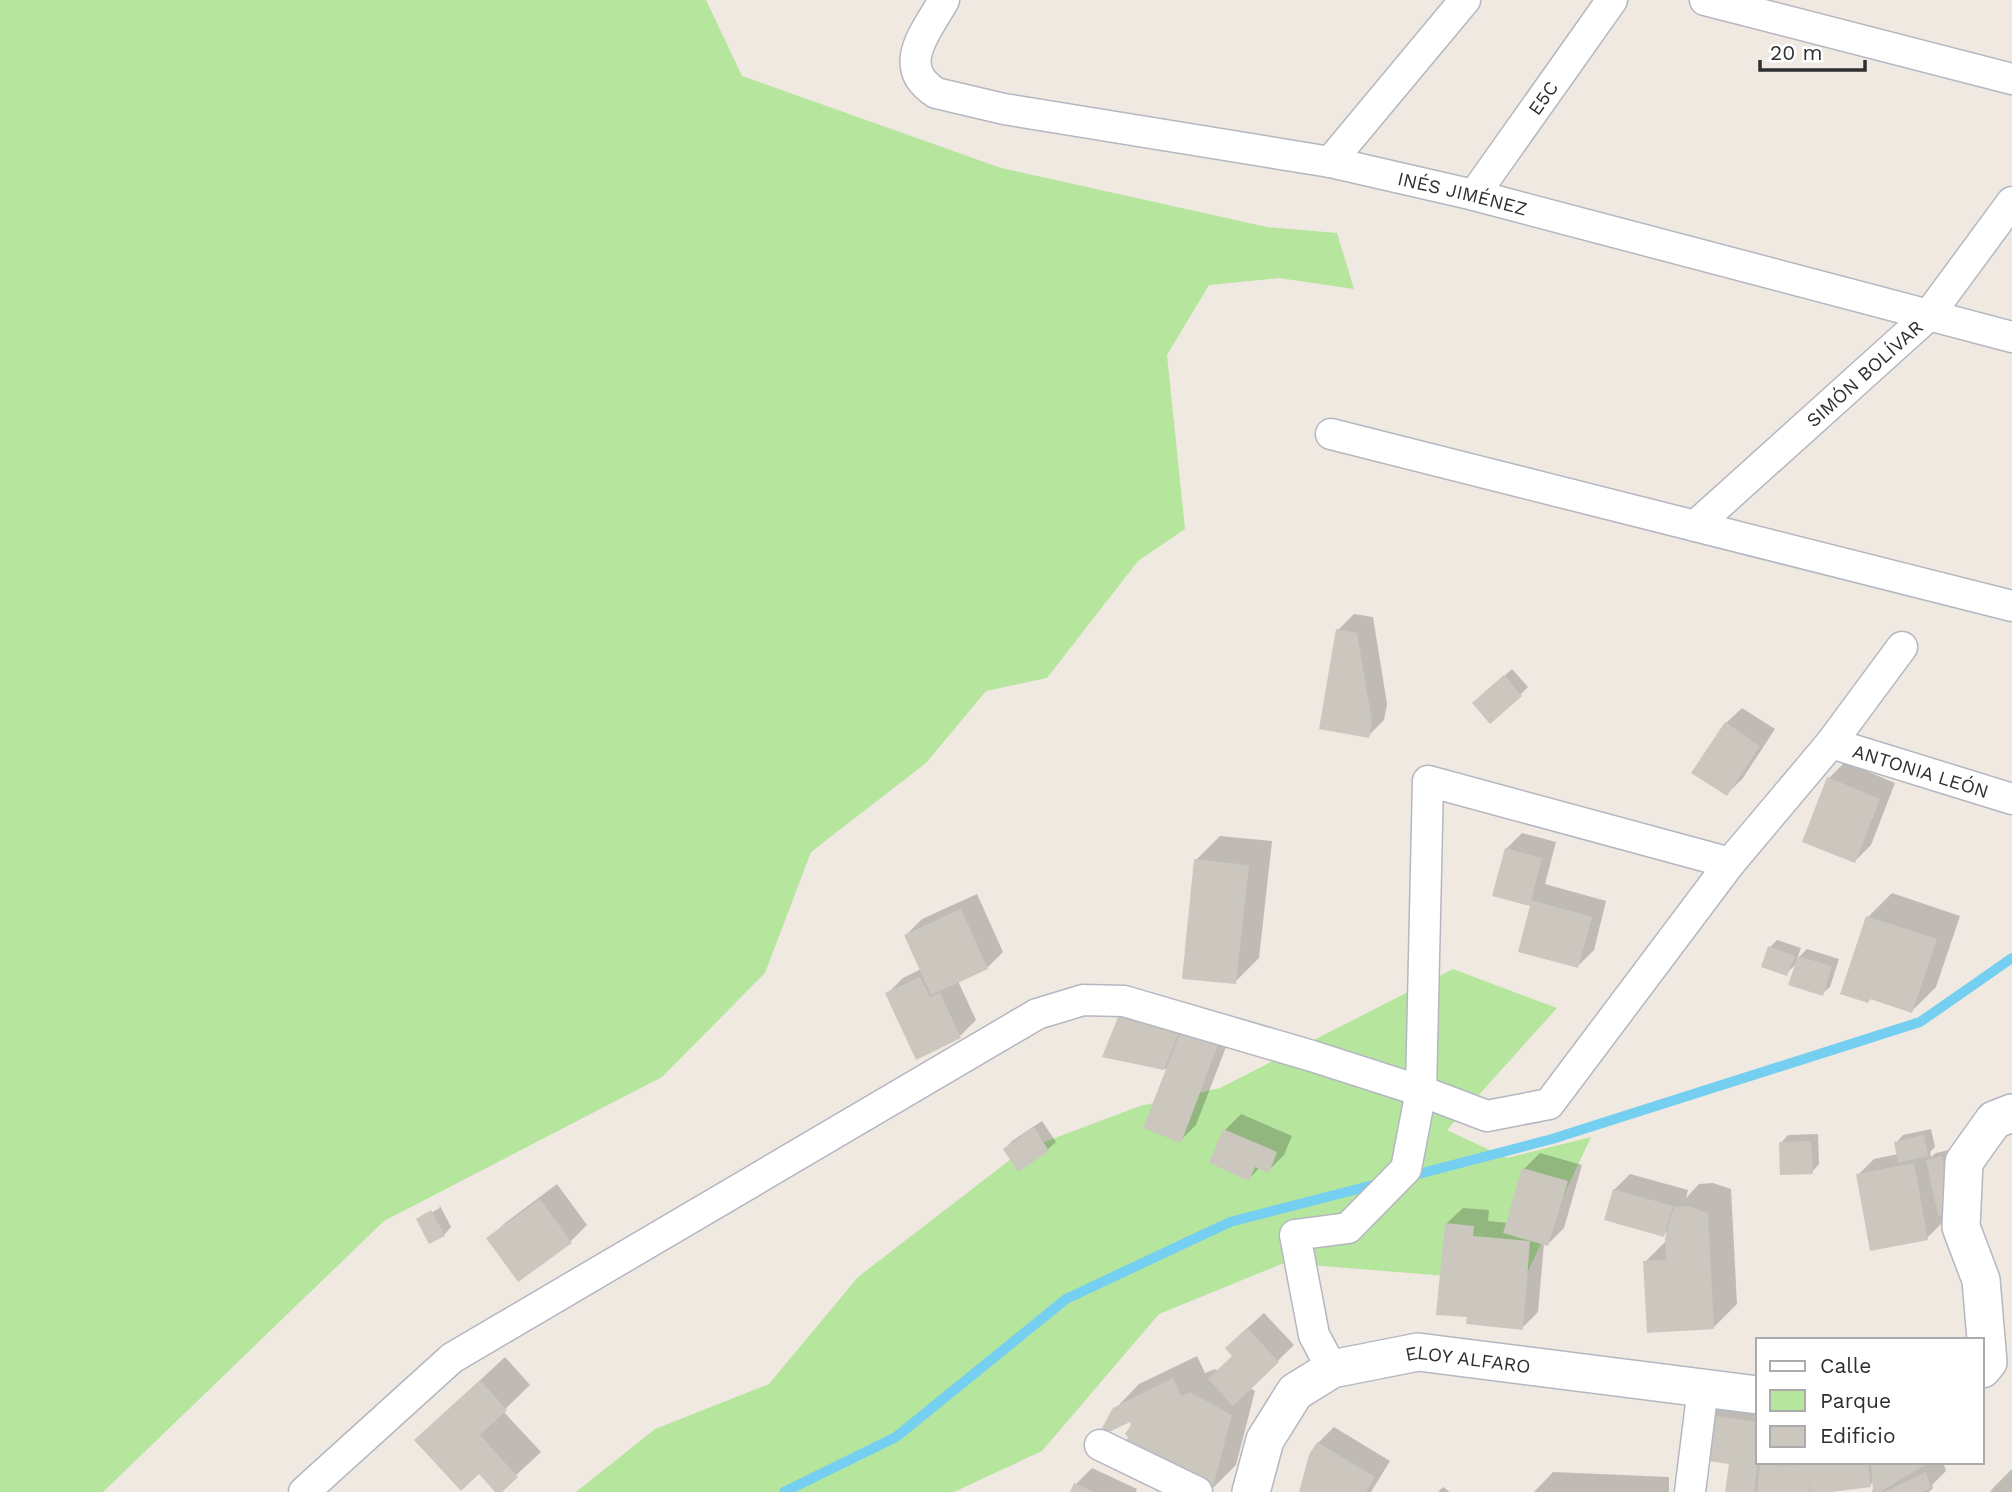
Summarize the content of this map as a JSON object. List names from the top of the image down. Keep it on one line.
{"streets":{"street":["E5C","INÉS JIMÉNEZ","SIMÓN BOLÍVAR","ANTONIA LEÓN","ELOY ALFARO"]},"crossings":[["E5C","INÉS JIMÉNEZ"],["INÉS JIMÉNEZ","SIMÓN BOLÍVAR"]],"legend":["Calle","Parque","Edificio"],"scale_bar":"20 m"}
